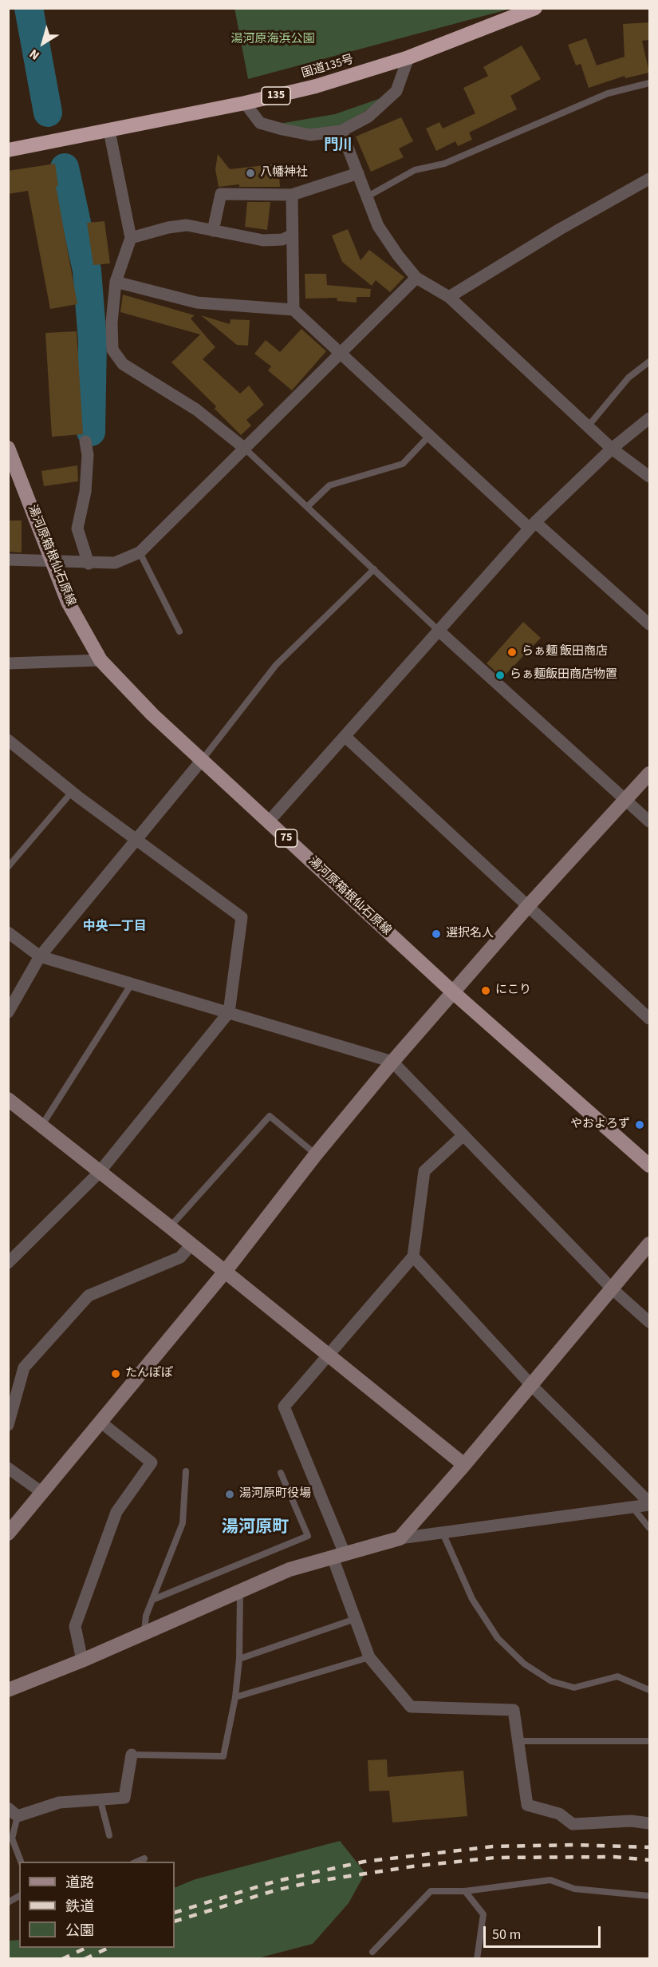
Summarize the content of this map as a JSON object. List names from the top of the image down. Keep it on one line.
{"streets":{"highway":["国道135号","135"],"main road":["湯河原箱根仙石原線","75"]},"districts":["門川","中央一丁目","湯河原町"],"parks":["湯河原海浜公園"],"places":["八幡神社","らぁ麺 飯田商店","らぁ麺飯田商店物置","選択名人","にこり","やおよろず","たんぽぽ","湯河原町役場"],"legend":["道路","鉄道","公園"],"scale_bar":"50 m","north":"bottom left"}
